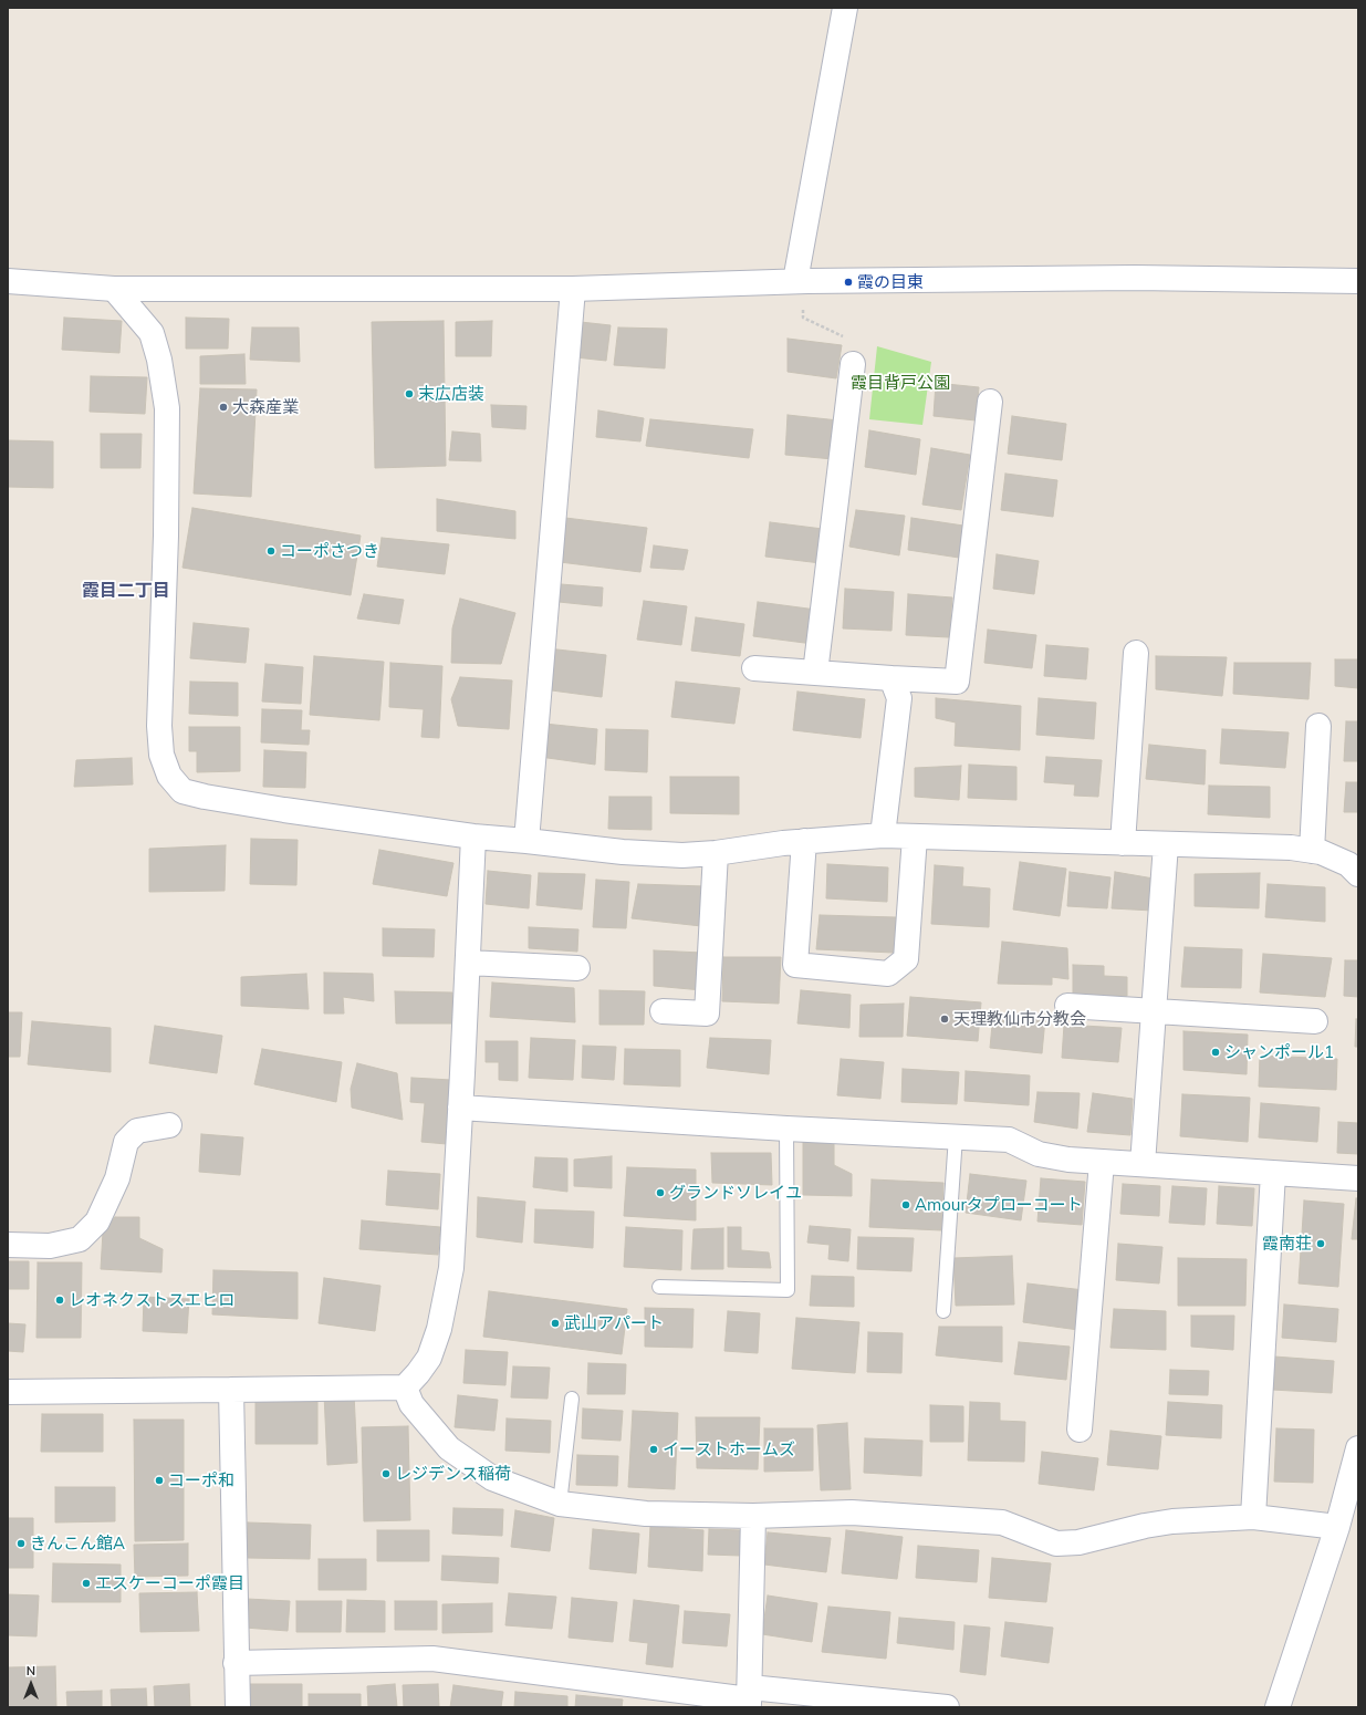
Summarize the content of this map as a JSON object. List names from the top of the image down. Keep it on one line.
{"districts":["霞目二丁目"],"parks":["霞目背戸公園"],"places":["霞の目東","末広店装","大森産業","コーポさつき","天理教仙市分教会","シャンポール1","グランドソレイユ","Amourタプローコート","霞南荘","レオネクストスエヒロ","武山アパート","イーストホームズ","レジデンス稲荷","コーポ和","きんこん館A","エスケーコーポ霞目"],"north":"top"}
